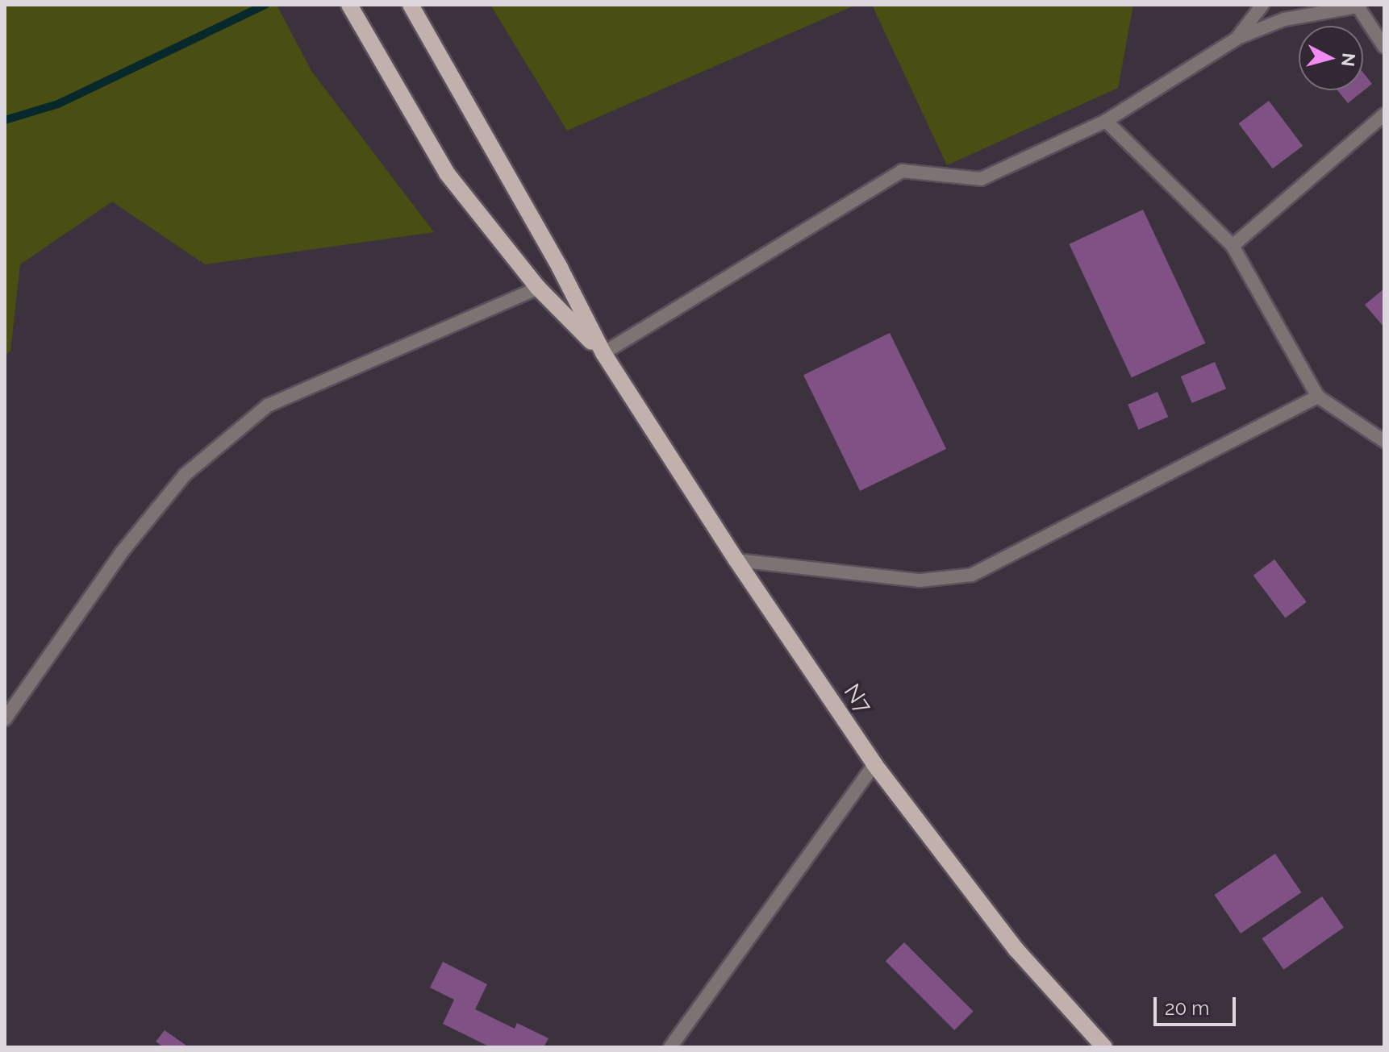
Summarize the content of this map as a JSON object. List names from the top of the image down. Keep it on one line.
{"streets":{"main road":["N7"]},"scale_bar":"20 m","north":"right"}
